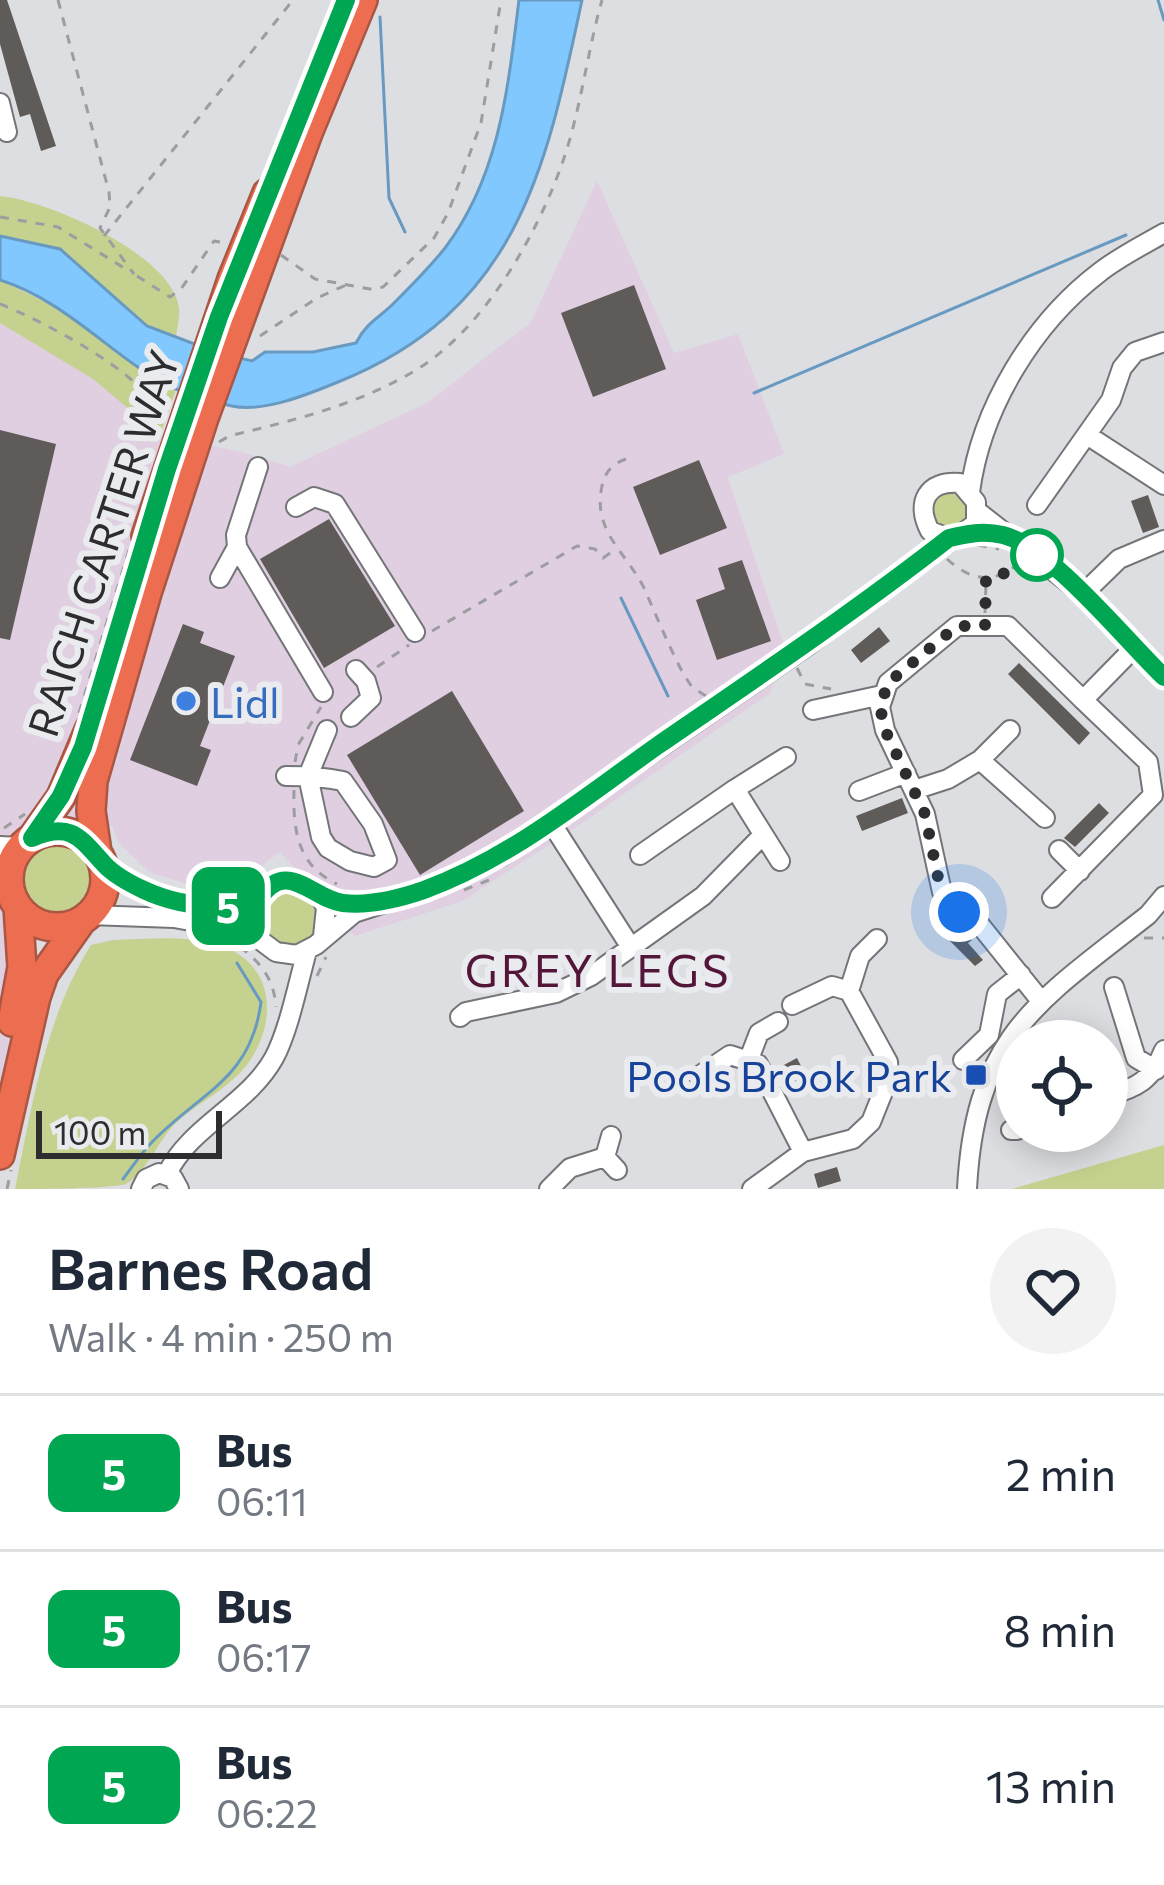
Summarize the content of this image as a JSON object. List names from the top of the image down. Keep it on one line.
{"streets":{"highway":["RAICH CARTER WAY"]},"districts":["GREY LEGS"],"places":{"other":["Lidl"],"transit":["Pools Brook Park"]},"lines":["bus line 5"],"scale_bar":"100 m","page":{"on_map":"5","scale":"100 m","heading":["Barnes Road","Walk · 4 min · 250 m"],"list":[{"mark":"5","name":"Bus","note":"06:11","value":"2 min"},{"mark":"5","name":"Bus","note":"06:17","value":"8 min"},{"mark":"5","name":"Bus","note":"06:22","value":"13 min"}]}}
